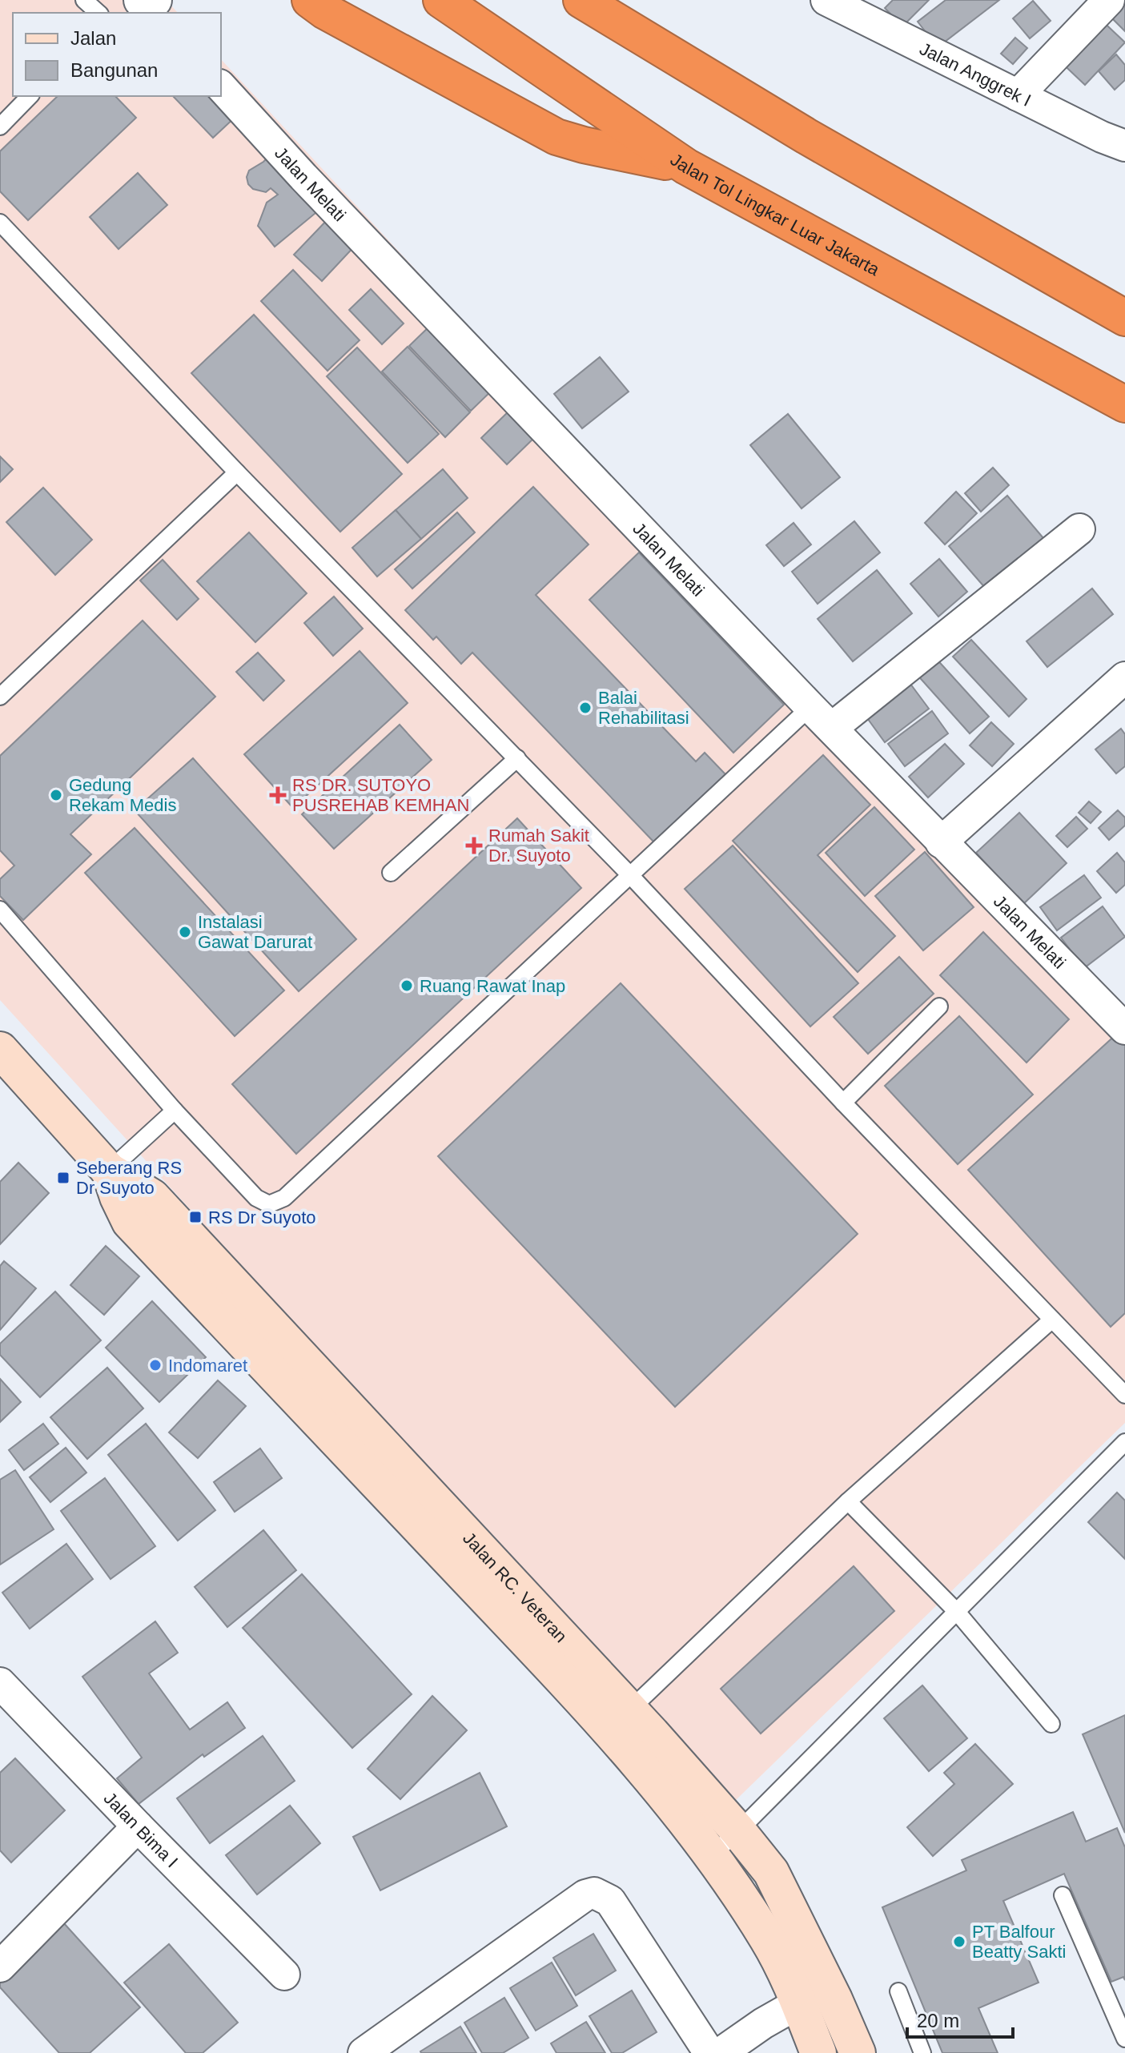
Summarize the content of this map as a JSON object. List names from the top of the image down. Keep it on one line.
{"streets":{"highway":["Jalan Tol Lingkar Luar Jakarta"],"main road":["Jalan RC. Veteran"],"street":["Jalan Anggrek I","Jalan Melati","Jalan Bima I"]},"places":{"other":["Balai Rehabilitasi","Gedung Rekam Medis","Instalasi Gawat Darurat","Ruang Rawat Inap","Indomaret","PT Balfour Beatty Sakti"],"health":["RS DR. SUTOYO PUSREHAB KEMHAN","Rumah Sakit Dr. Suyoto"],"transit":["Seberang RS Dr Suyoto","RS Dr Suyoto"]},"legend":["Jalan","Bangunan"],"scale_bar":"20 m"}
